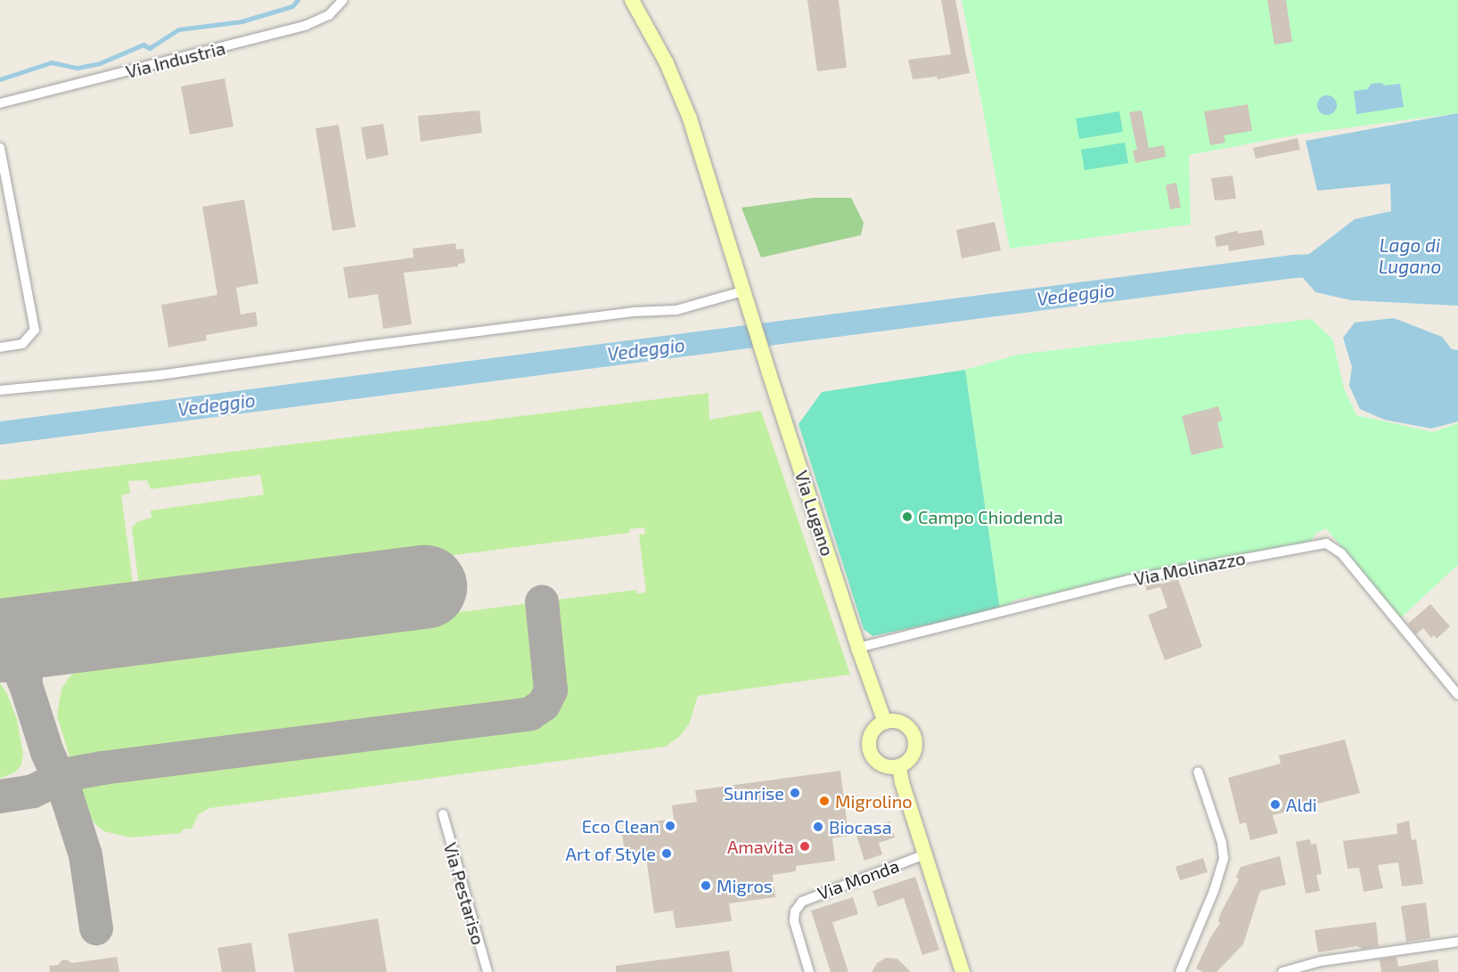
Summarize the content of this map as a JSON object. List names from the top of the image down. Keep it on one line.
{"streets":{"main road":["Via Lugano"],"street":["Via Industria","Via Molinazzo","Via Monda","Via Pestariso"]},"crossings":[["Via Lugano","Via Molinazzo"]],"water":["Lago di Lugano","Vedeggio"],"places":["Campo Chiodenda","Sunrise","Migrolino","Aldi","Eco Clean","Biocasa","Amavita","Art of Style","Migros"]}
